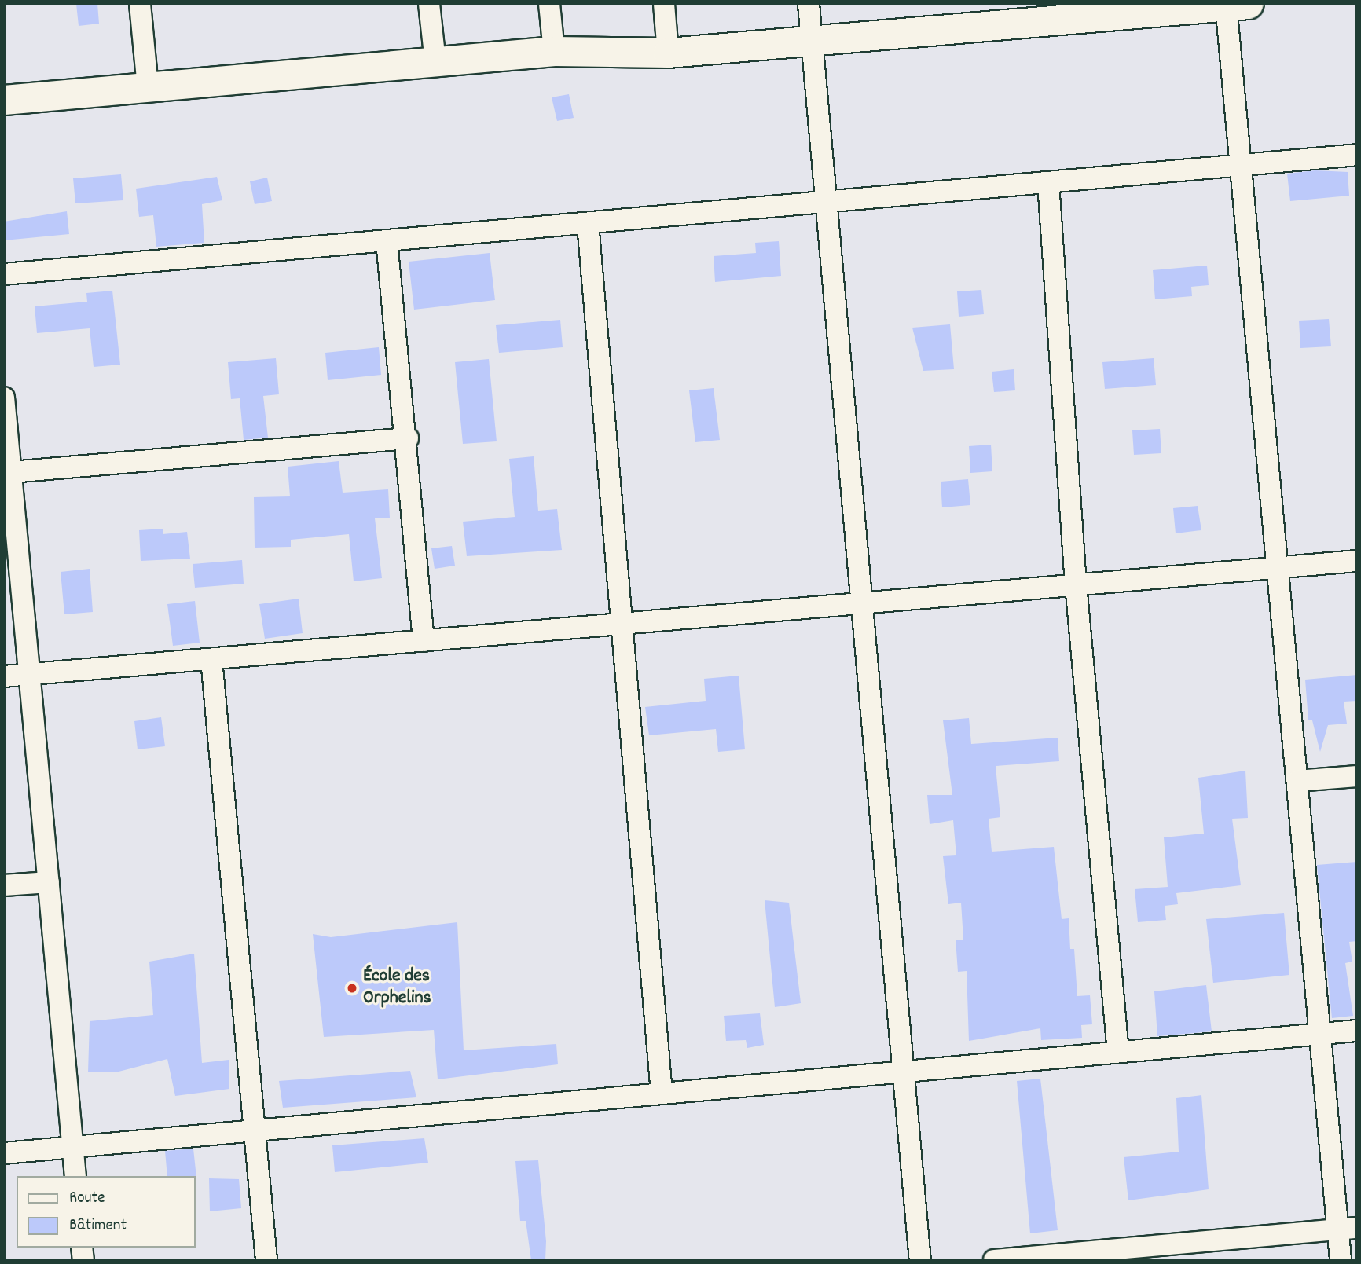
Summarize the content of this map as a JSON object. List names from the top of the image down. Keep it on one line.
{"places":["École des Orphelins"],"legend":["Route","Bâtiment"]}
